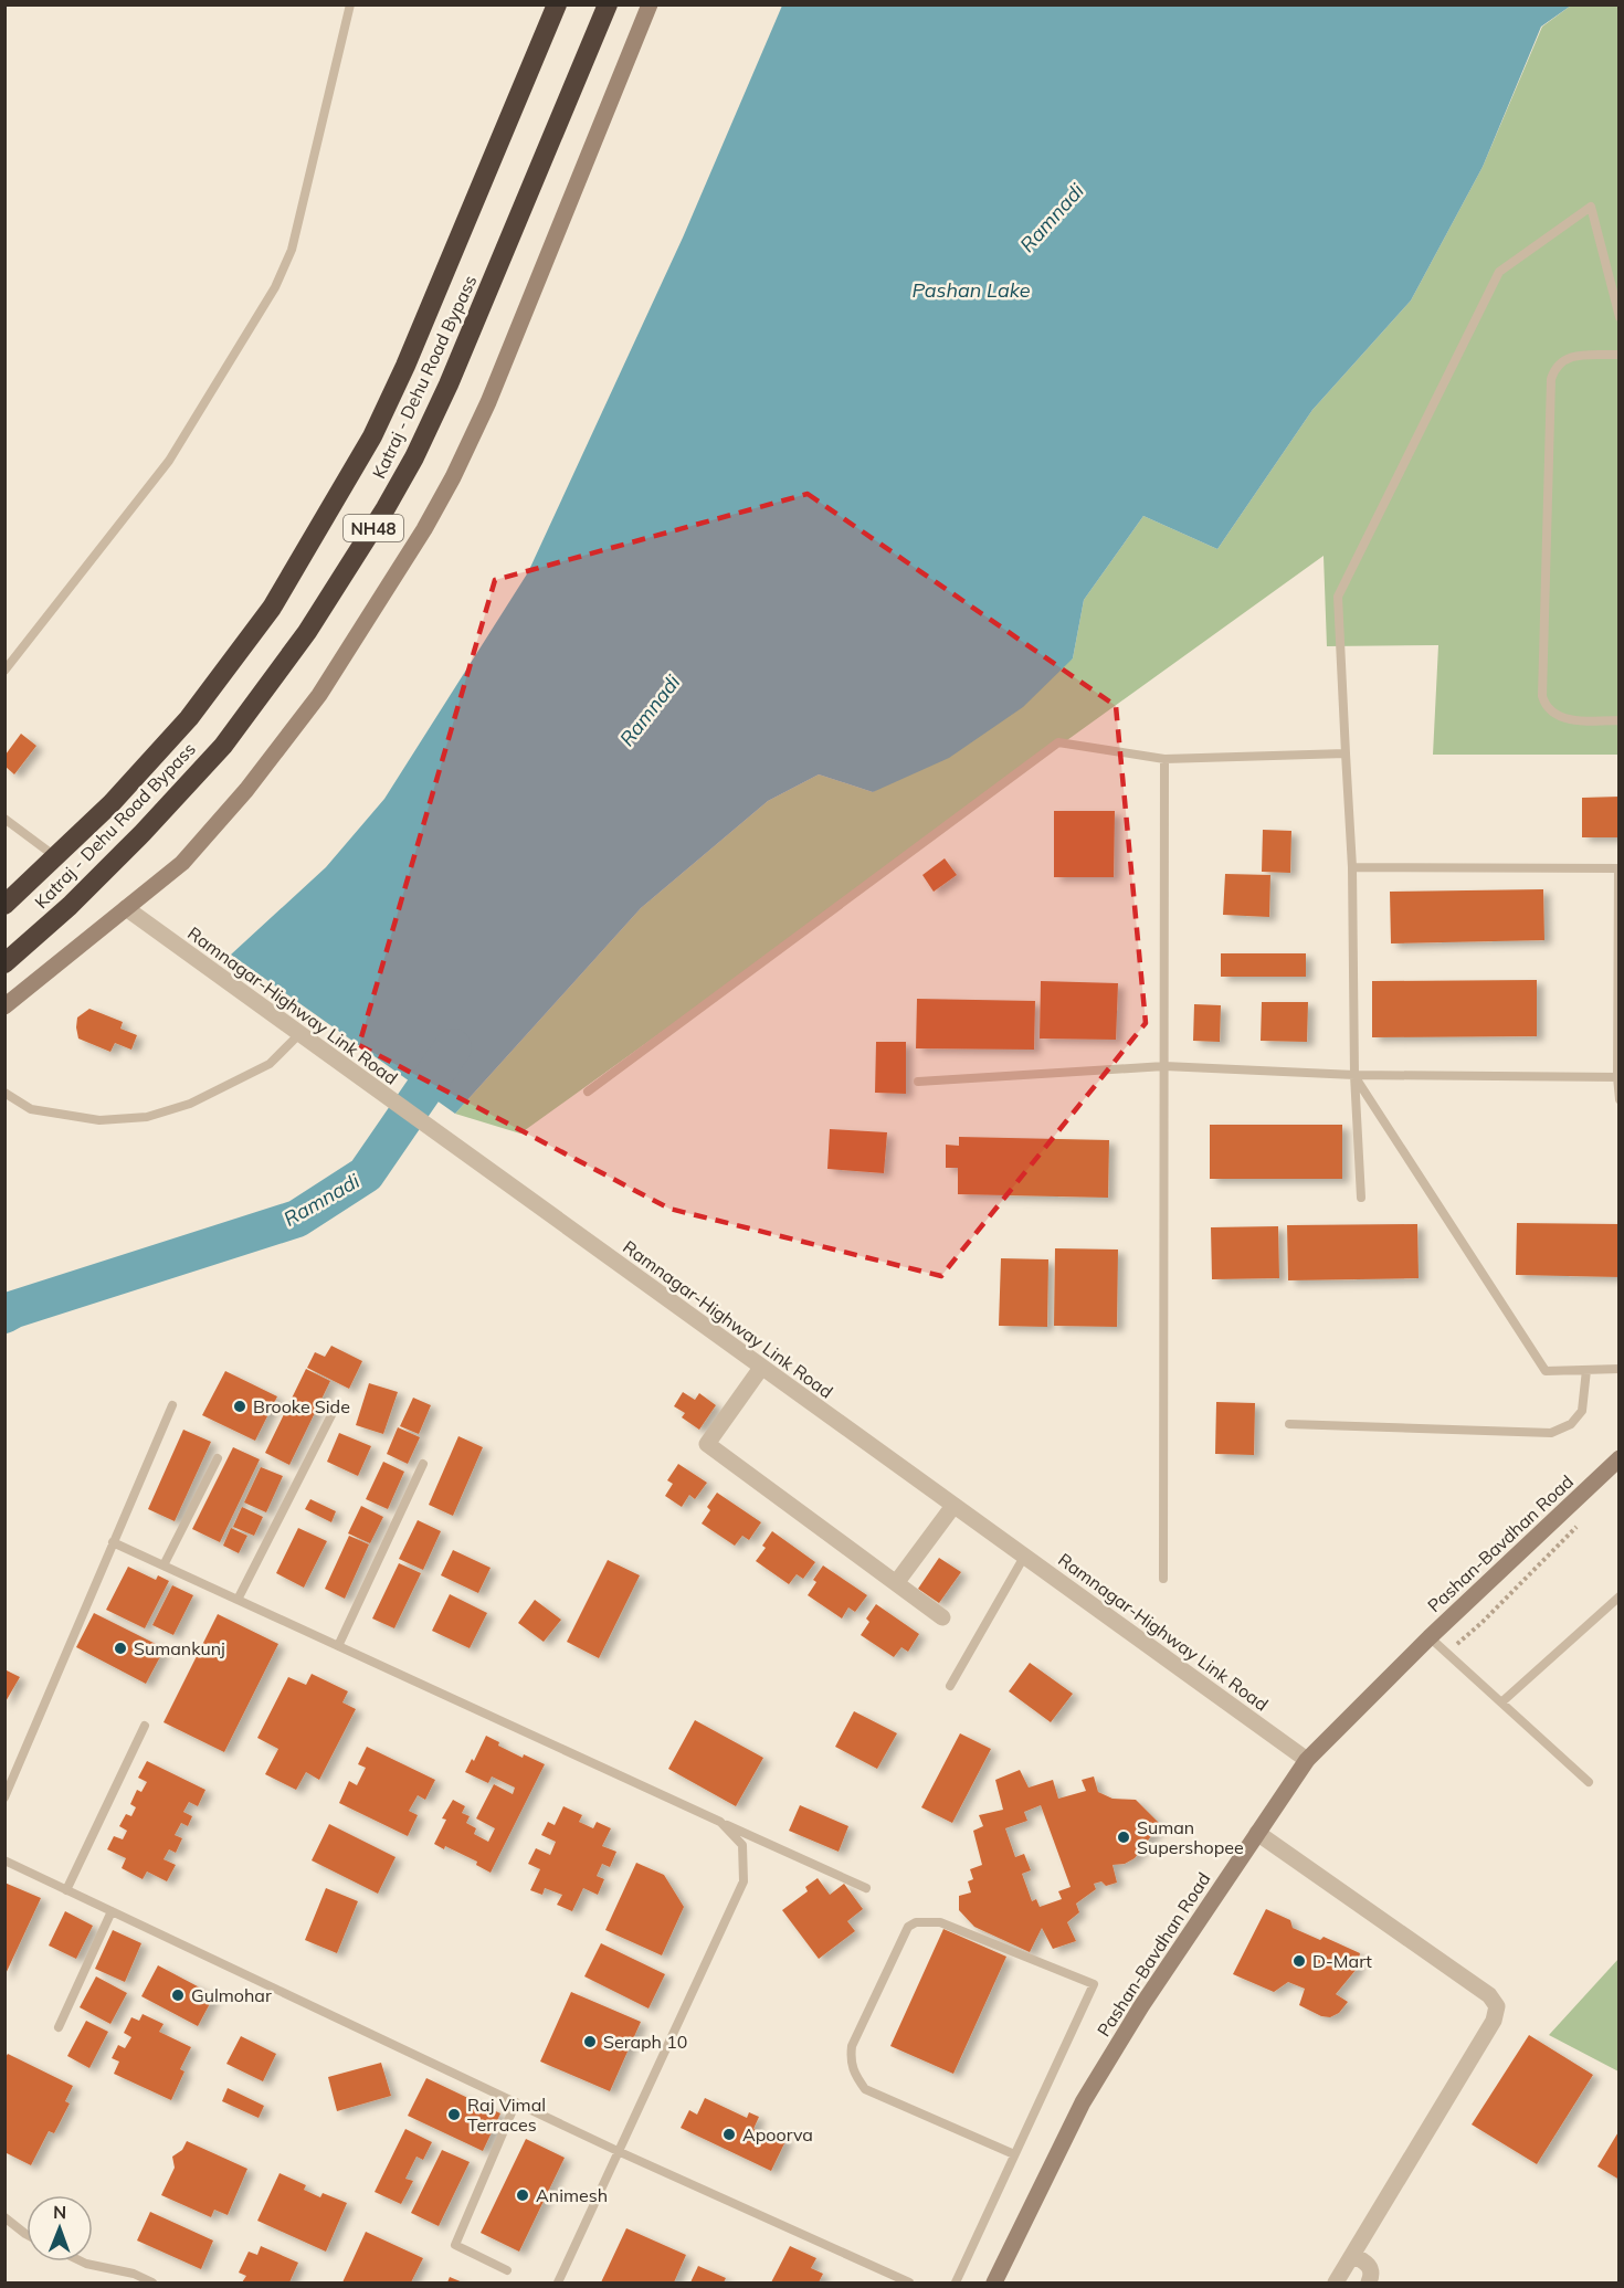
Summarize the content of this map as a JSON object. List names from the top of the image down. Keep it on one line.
{"streets":{"highway":["Katraj - Dehu Road Bypass","NH48"],"street":["Ramnagar-Highway Link Road","Pashan-Bavdhan Road"]},"crossings":[["Ramnagar-Highway Link Road","Pashan-Bavdhan Road"]],"water":["Ramnadi","Pashan Lake"],"places":["Brooke Side","Sumankunj","Suman Supershopee","D-Mart","Gulmohar","Seraph 10","Raj Vimal Terraces","Apoorva","Animesh"],"north":"top"}
